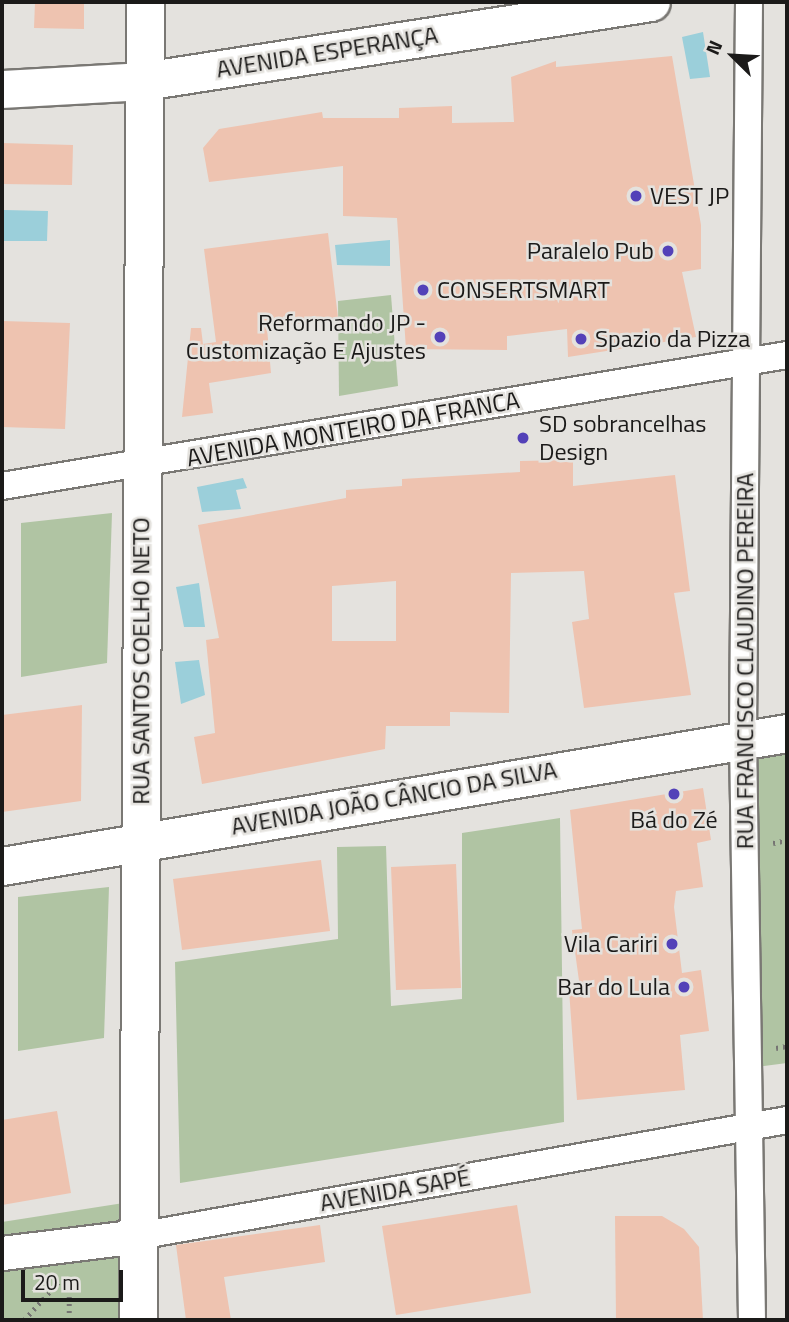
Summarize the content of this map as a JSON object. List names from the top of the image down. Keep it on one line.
{"streets":{"main road":["AVENIDA ESPERANÇA","RUA SANTOS COELHO NETO","AVENIDA JOÃO CÂNCIO DA SILVA"],"street":["AVENIDA MONTEIRO DA FRANCA","RUA FRANCISCO CLAUDINO PEREIRA","AVENIDA SAPÉ"]},"crossings":[["AVENIDA ESPERANÇA","RUA SANTOS COELHO NETO"],["AVENIDA MONTEIRO DA FRANCA","RUA SANTOS COELHO NETO"],["AVENIDA MONTEIRO DA FRANCA","RUA FRANCISCO CLAUDINO PEREIRA"],["RUA SANTOS COELHO NETO","AVENIDA JOÃO CÂNCIO DA SILVA"],["RUA SANTOS COELHO NETO","AVENIDA SAPÉ"],["RUA FRANCISCO CLAUDINO PEREIRA","AVENIDA JOÃO CÂNCIO DA SILVA"],["RUA FRANCISCO CLAUDINO PEREIRA","AVENIDA SAPÉ"]],"places":["VEST JP","Paralelo Pub","CONSERTSMART","Reformando JP - Customização E Ajustes","Spazio da Pizza","SD sobrancelhas Design","Bá do Zé","Vila Cariri","Bar do Lula"],"scale_bar":"20 m","north":"top left"}
